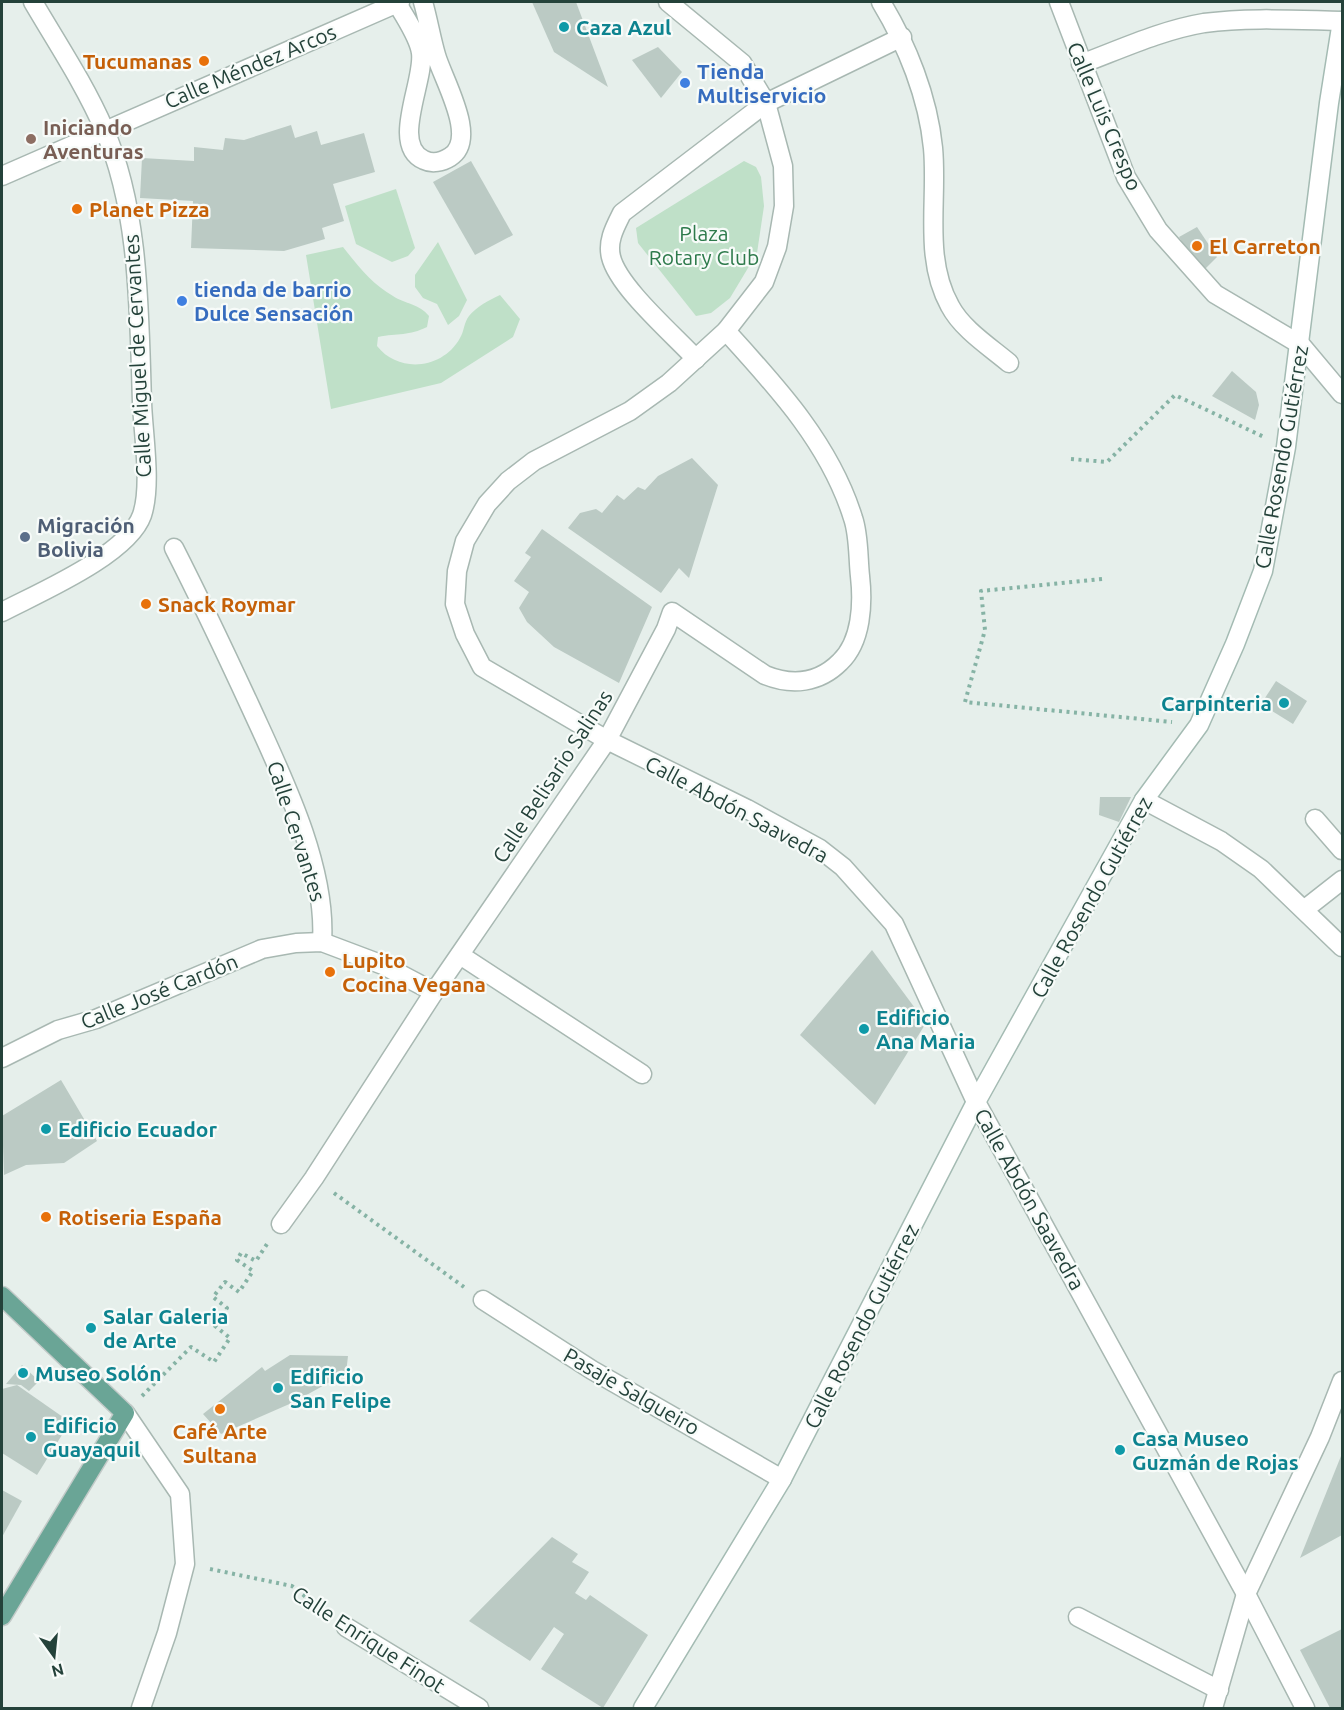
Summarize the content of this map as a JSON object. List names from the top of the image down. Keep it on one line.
{"streets":{"street":["Calle Méndez Arcos","Calle Luis Crespo","Calle Miguel de Cervantes","Calle Rosendo Gutiérrez","Calle Belisario Salinas","Calle Abdón Saavedra","Calle Cervantes","Calle José Cardón","Pasaje Salgueiro","Calle Enrique Finot"]},"crossings":[["Calle Méndez Arcos","Calle Miguel de Cervantes"],["Calle Luis Crespo","Calle Rosendo Gutiérrez"],["Calle Rosendo Gutiérrez","Calle Abdón Saavedra"],["Calle Rosendo Gutiérrez","Pasaje Salgueiro"],["Calle Belisario Salinas","Calle Abdón Saavedra"],["Calle Cervantes","Calle José Cardón"]],"parks":["Plaza Rotary Club"],"places":["Caza Azul","Tucumanas","Tienda Multiservicio","Iniciando Aventuras","Planet Pizza","El Carreton","tienda de barrio Dulce Sensación","Migración Bolivia","Snack Roymar","Carpinteria","Lupito Cocina Vegana","Edificio Ana Maria","Edificio Ecuador","Rotiseria España","Salar Galeria de Arte","Museo Solón","Edificio San Felipe","Café Arte Sultana","Edificio Guayaquil","Casa Museo Guzmán de Rojas"],"north":"bottom"}
